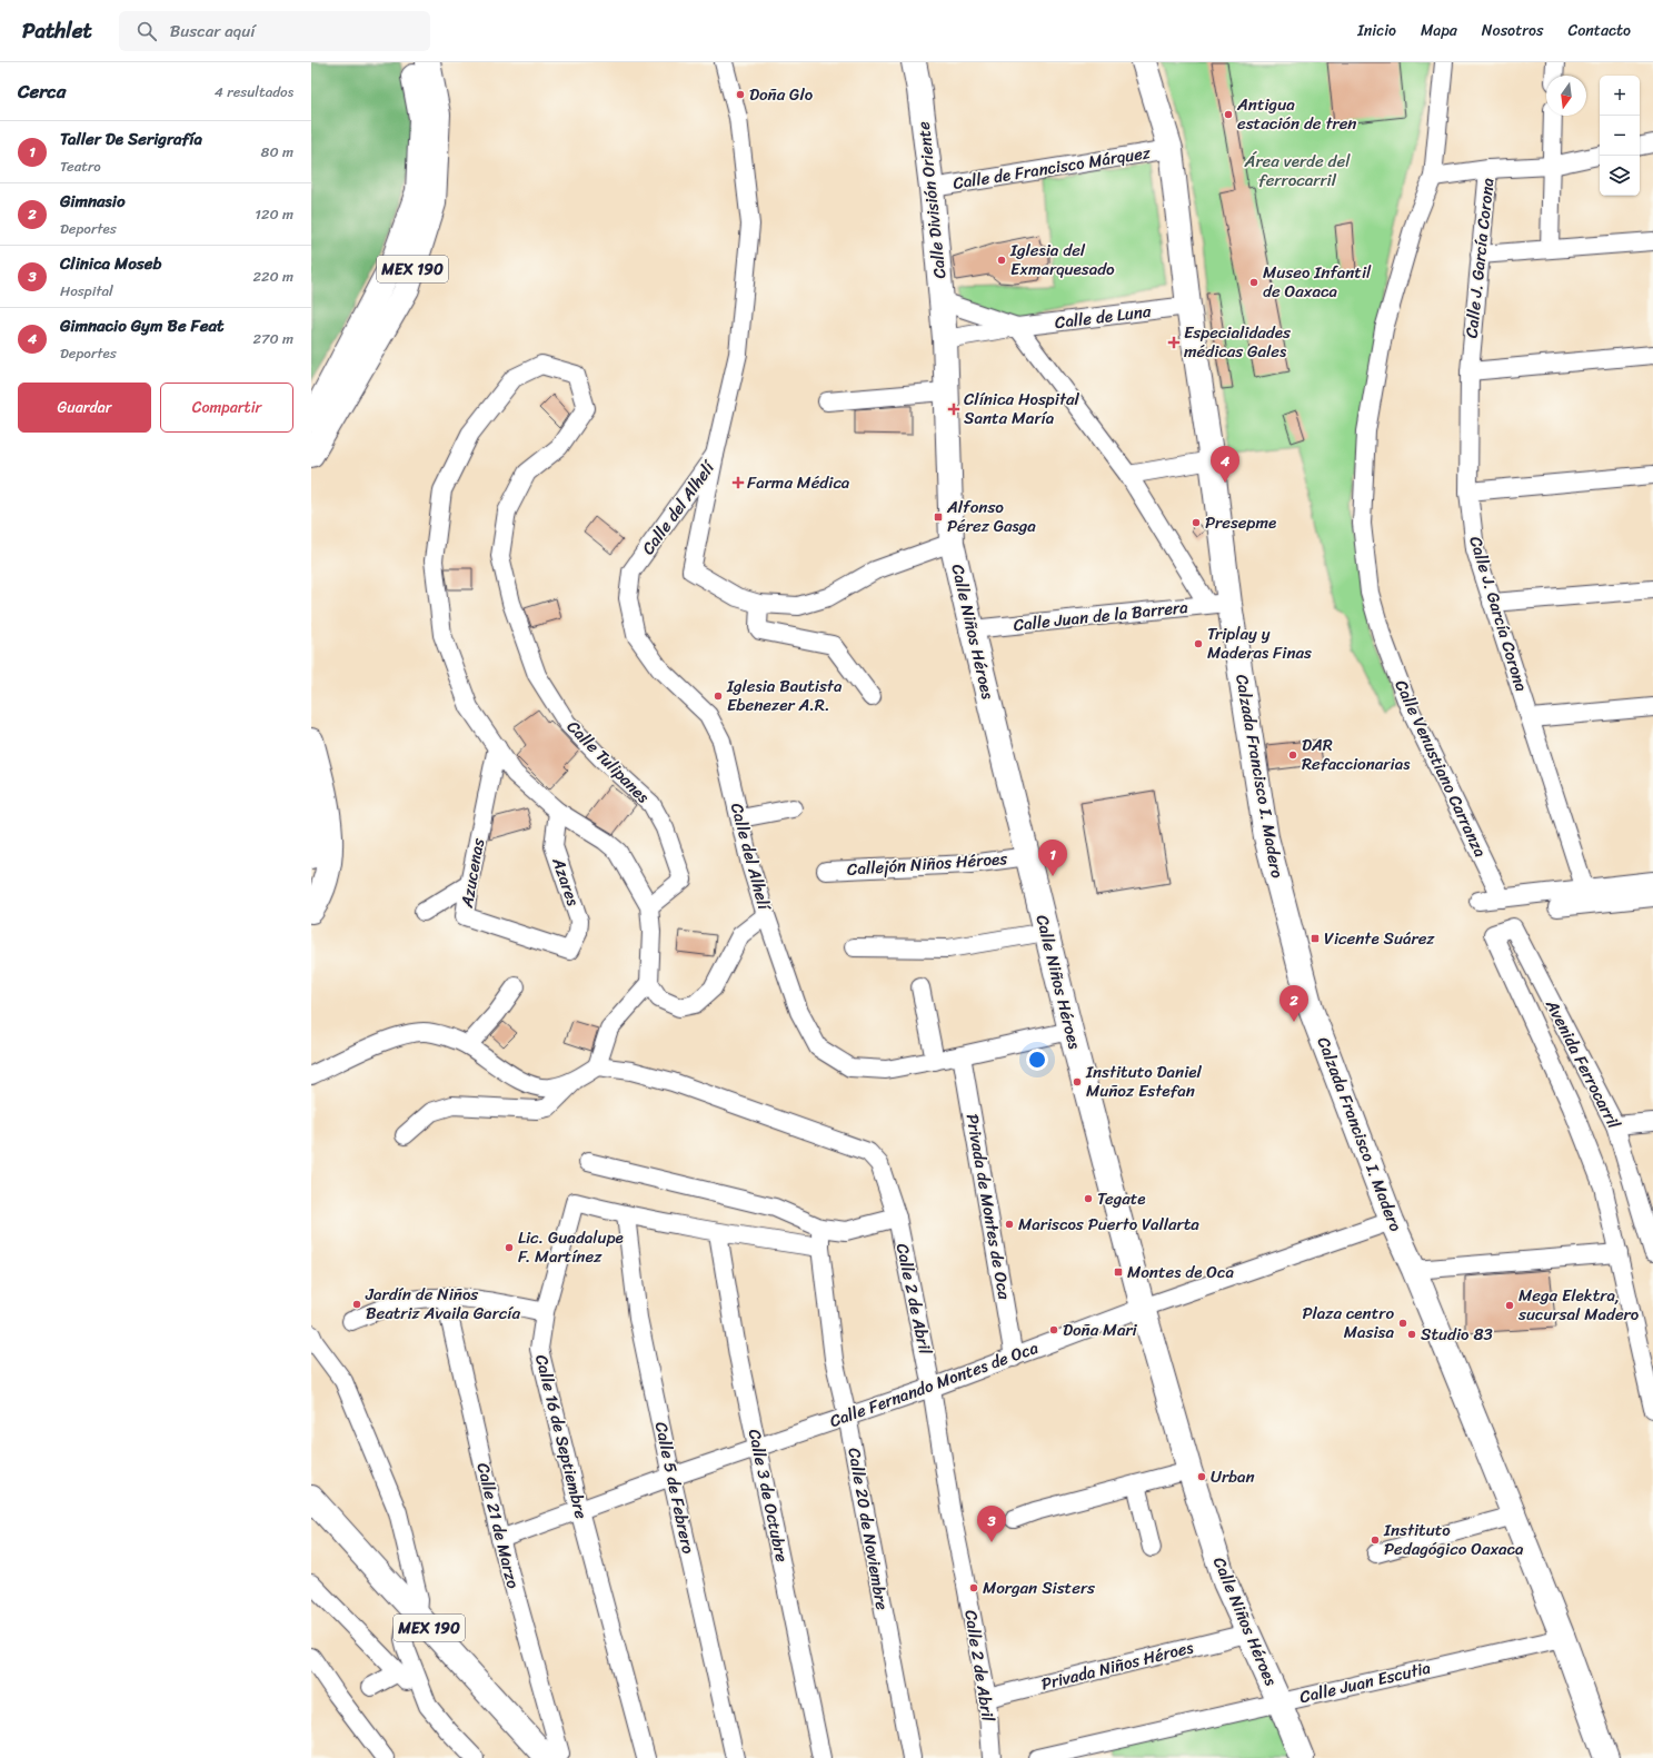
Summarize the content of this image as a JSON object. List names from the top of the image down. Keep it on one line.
{"streets":{"main road":["Calle División Oriente","MEX 190","Calle Niños Héroes","Calzada Francisco I. Madero"],"street":["Calle de Francisco Márquez","Calle J. García Corona","Calle de Luna","Calle del Alhelí","Calle Juan de la Barrera","Calle Tulipanes","Calle Venustiano Carranza","Callejón Niños Héroes","Azucenas","Azares","Avenida Ferrocarril","Privada de Montes de Oca","Calle 2 de Abril","Calle Fernando Montes de Oca","Calle 16 de Septiembre","Calle 5 de Febrero","Calle 3 de Octubre","Calle 21 de Marzo","Calle 20 de Noviembre","Privada Niños Héroes","Calle Juan Escutia"]},"crossings":[["Calle de Francisco Márquez","Calle División Oriente"],["Calle de Francisco Márquez","Calzada Francisco I. Madero"],["Calle División Oriente","Calle de Luna"],["Calle División Oriente","Calle Niños Héroes"],["MEX 190","Calle 21 de Marzo"],["Calle de Luna","Calle Niños Héroes"],["Calle de Luna","Calzada Francisco I. Madero"],["Calle del Alhelí","Calle Niños Héroes"],["Calle del Alhelí","Privada de Montes de Oca"],["Calle Juan de la Barrera","Calle Niños Héroes"],["Calle Juan de la Barrera","Calzada Francisco I. Madero"],["Calle Niños Héroes","Callejón Niños Héroes"],["Calle Niños Héroes","Calle Fernando Montes de Oca"],["Calle Niños Héroes","Privada Niños Héroes"],["Calle Niños Héroes","Calle Juan Escutia"],["Calle Tulipanes","Azucenas"],["Calle Tulipanes","Azares"],["Calzada Francisco I. Madero","Calle Fernando Montes de Oca"],["Calzada Francisco I. Madero","Calle Juan Escutia"],["Azucenas","Azares"],["Privada de Montes de Oca","Calle Fernando Montes de Oca"],["Calle 2 de Abril","Calle Fernando Montes de Oca"],["Calle 2 de Abril","Privada Niños Héroes"],["Calle Fernando Montes de Oca","Calle 16 de Septiembre"],["Calle Fernando Montes de Oca","Calle 5 de Febrero"],["Calle Fernando Montes de Oca","Calle 3 de Octubre"],["Calle Fernando Montes de Oca","Calle 21 de Marzo"],["Calle Fernando Montes de Oca","Calle 20 de Noviembre"],["Calle 16 de Septiembre","Calle 5 de Febrero"],["Calle 16 de Septiembre","Calle 3 de Octubre"],["Calle 16 de Septiembre","Calle 20 de Noviembre"]],"parks":["Área verde del ferrocarril"],"places":{"other":["Doña Glo","Antigua estación de tren","Iglesia del Exmarquesado","Museo Infantil de Oaxaca","Presepme","Triplay y Maderas Finas","Iglesia Bautista Ebenezer A.R.","DAR Refaccionarias","Instituto Daniel Muñoz Estefan","Tegate","Mariscos Puerto Vallarta","Lic. Guadalupe F. Martínez","Jardín de Niños Beatriz Availa García","Mega Elektra, sucursal Madero","Plaza centro Masisa","Doña Mari","Studio 83","Urban","Instituto Pedagógico Oaxaca","Morgan Sisters"],"health":["Especialidades médicas Gales","Clínica Hospital Santa María","Farma Médica"],"transit":["Alfonso Pérez Gasga","Vicente Suárez","Montes de Oca"]},"north":"bottom","page":{"header":"Pathlet","search":"Buscar aquí","nav":["Inicio","Mapa","Nosotros","Contacto"],"heading":["Cerca","4 resultados"],"map_buttons":["+","−"],"list":[{"mark":"1","name":"Taller De Serigrafía","note":"Teatro","value":"80 m"},{"mark":"2","name":"Gimnasio","note":"Deportes","value":"120 m"},{"mark":"3","name":"Clinica Moseb","note":"Hospital","value":"220 m"},{"mark":"4","name":"Gimnacio Gym Be Feat","note":"Deportes","value":"270 m"}],"buttons":["Guardar","Compartir"],"pins":["4","1","2","3"]}}
